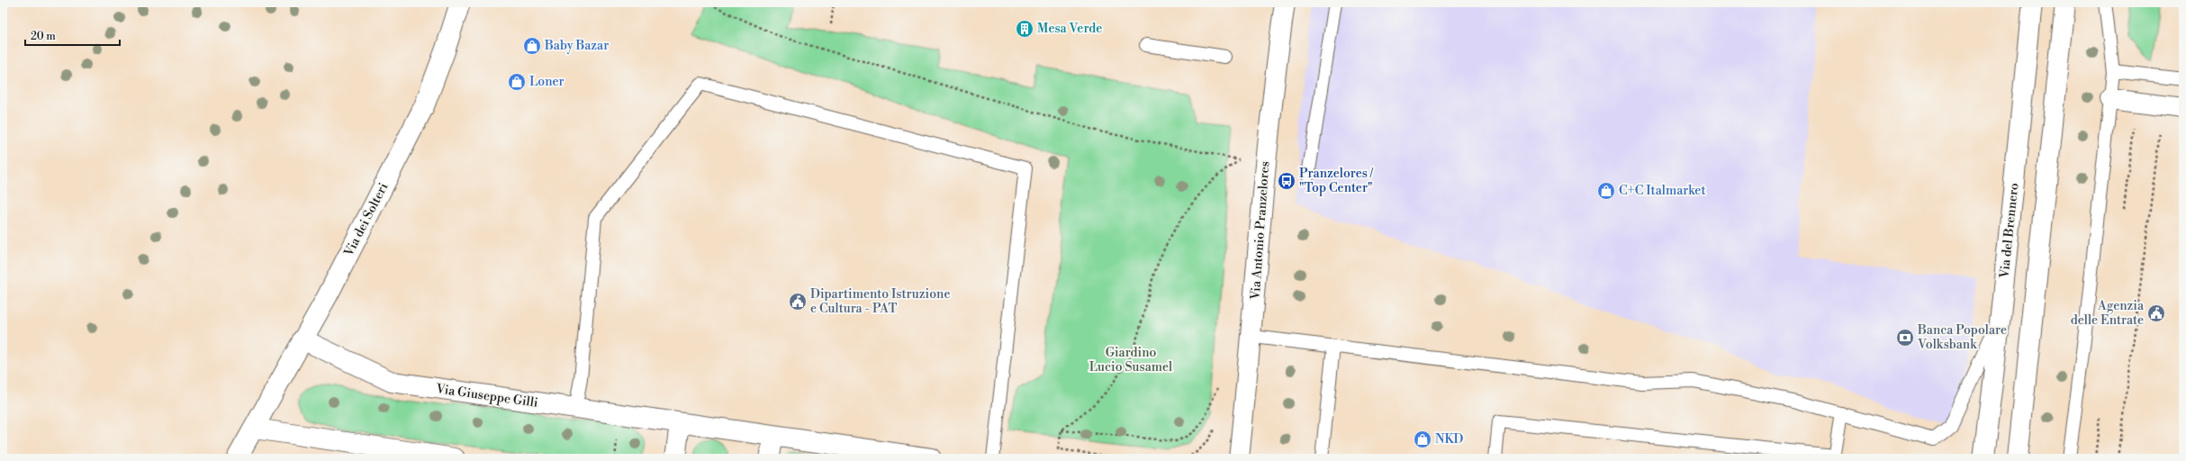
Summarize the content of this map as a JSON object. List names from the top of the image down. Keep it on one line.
{"streets":{"street":["Via dei Solteri","Via Antonio Pranzelores","Via del Brennero","Via Giuseppe Gilli"]},"crossings":[["Via dei Solteri","Via Giuseppe Gilli"]],"parks":["Giardino Lucio Susamel"],"places":{"building":["Mesa Verde"],"shop":["Baby Bazar","Loner","C+C Italmarket","NKD"],"bus stop":["Pranzelores / \"Top Center\""],"public building":["Dipartimento Istruzione e Cultura - PAT","Agenzia delle Entrate"],"bank":["Banca Popolare Volksbank"]},"scale_bar":"20 m"}
